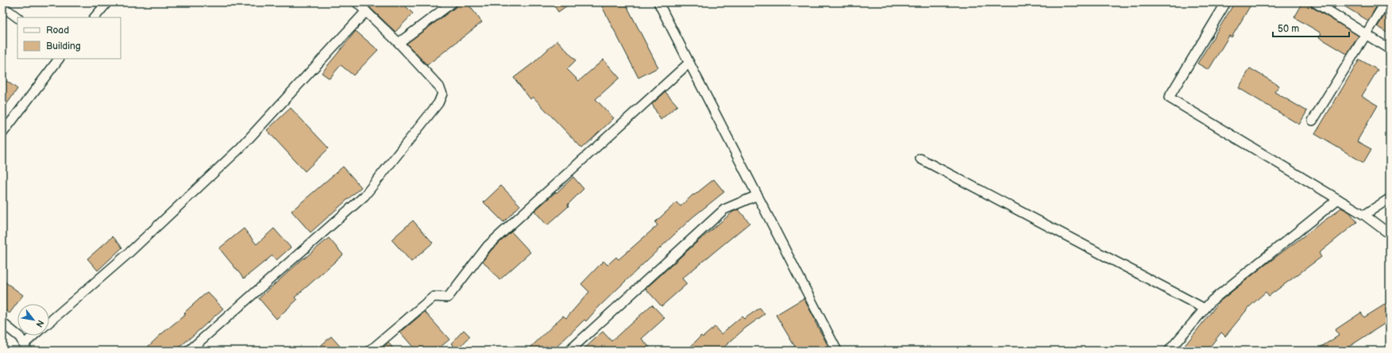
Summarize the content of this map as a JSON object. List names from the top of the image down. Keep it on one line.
{"legend":["Road","Building"],"scale_bar":"50 m","north":"bottom right"}
